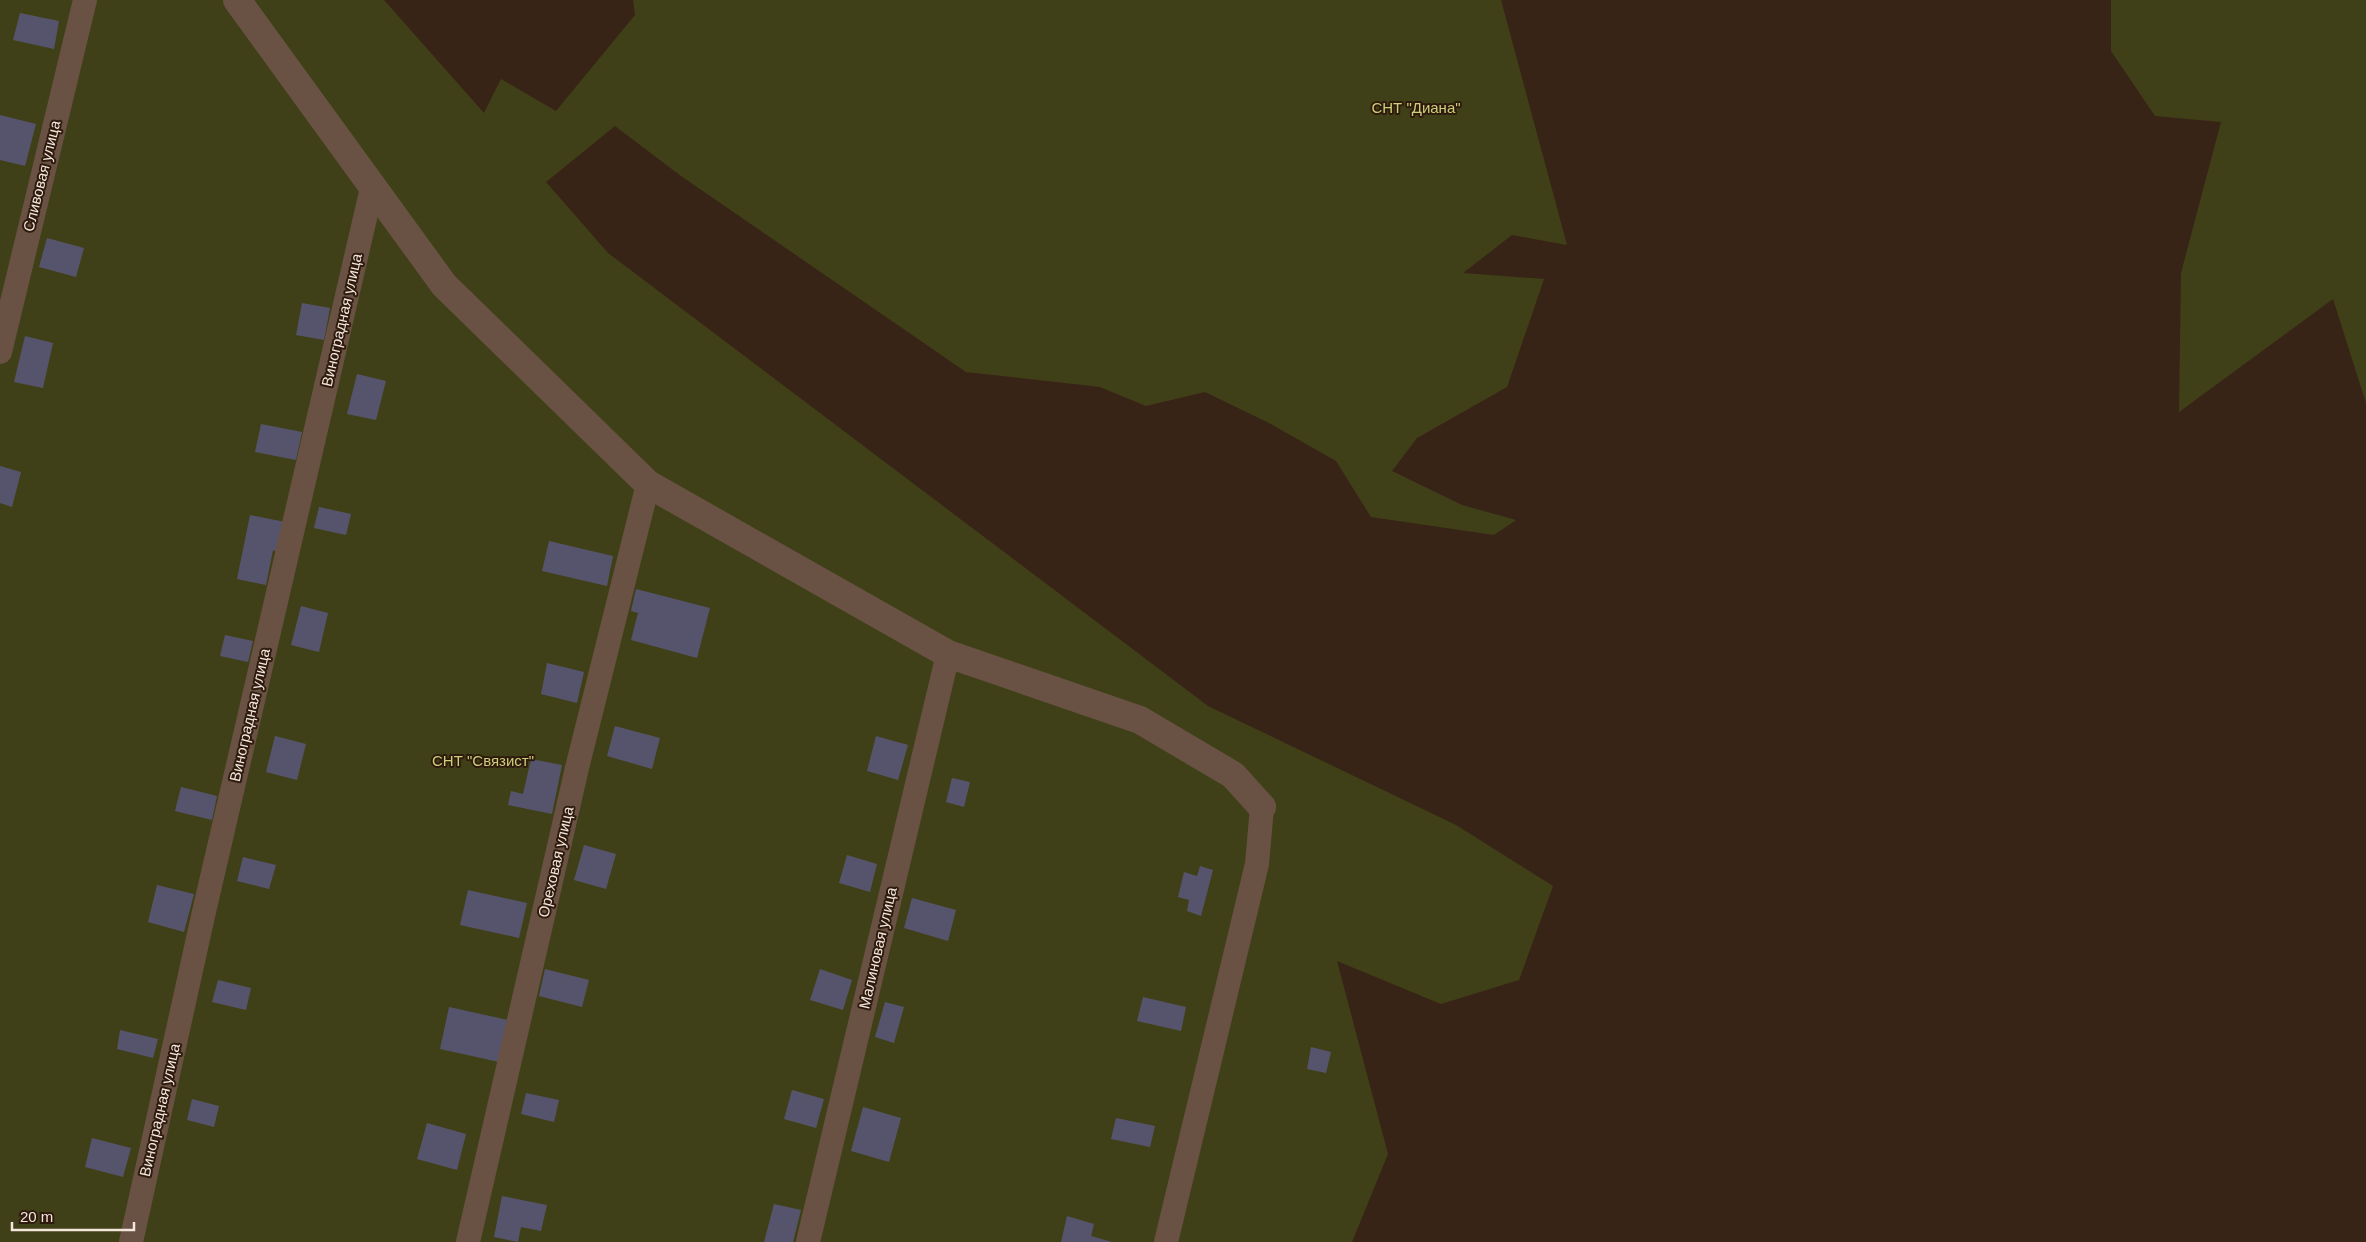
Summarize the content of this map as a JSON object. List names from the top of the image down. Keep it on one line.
{"streets":{"lane":["Сливовая улица","Виноградная улица","Ореховая улица","Малиновая улица"]},"parks":["СНТ \"Диана\"","СНТ \"Связист\""],"scale_bar":"20 m"}
